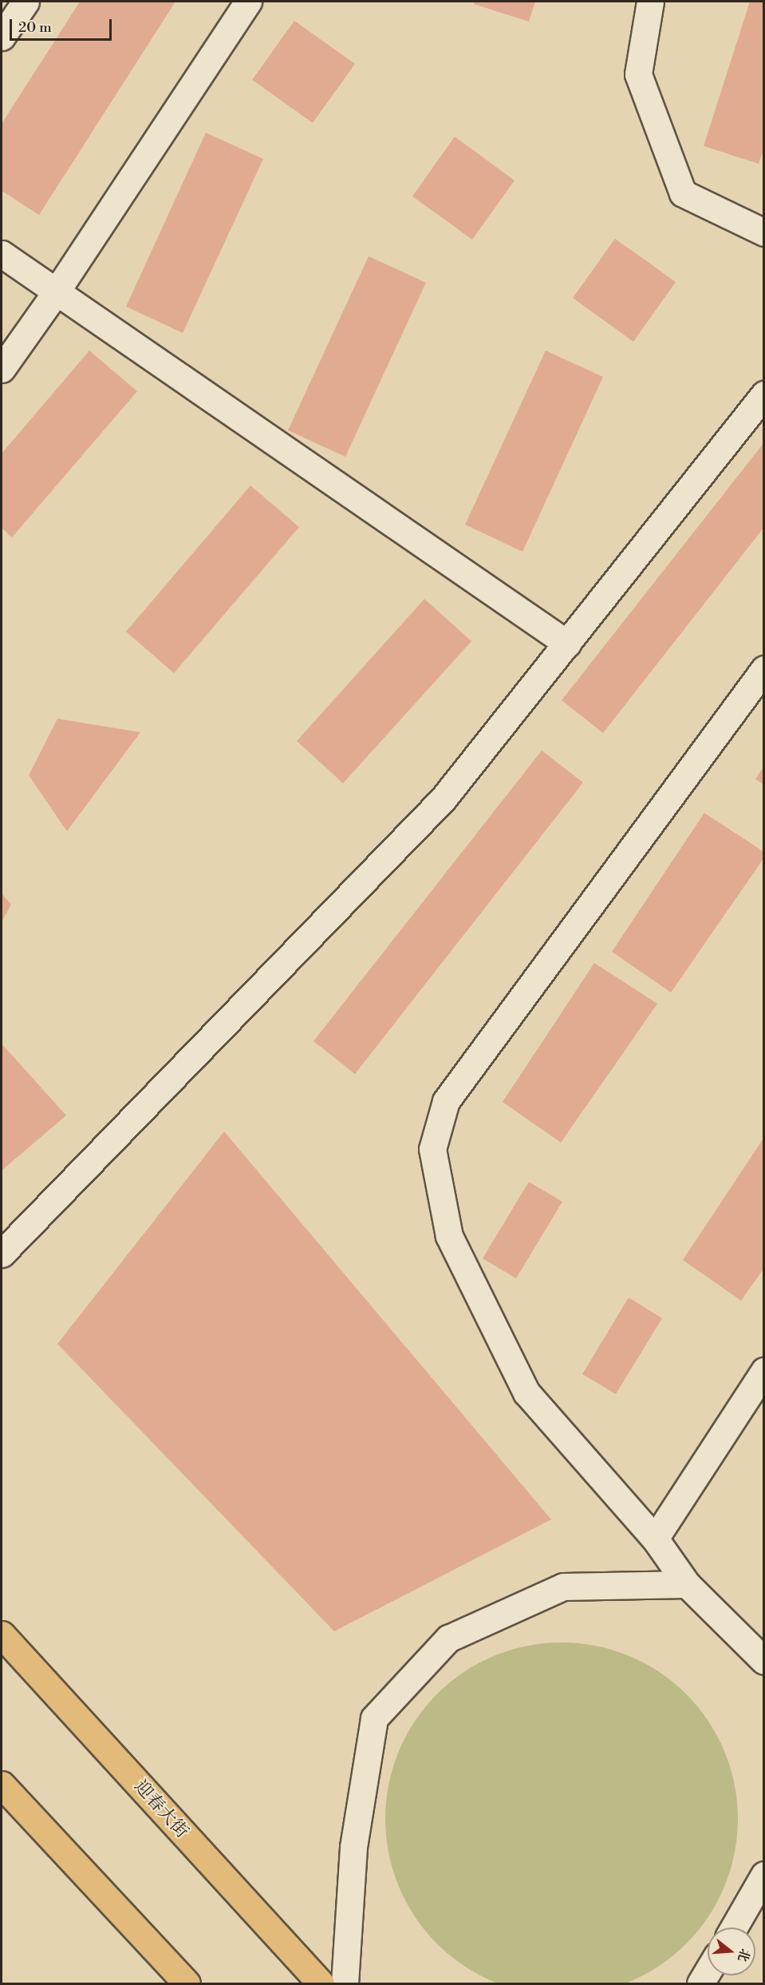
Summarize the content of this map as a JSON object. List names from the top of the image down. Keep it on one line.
{"streets":{"main road":["迎春大街"]},"scale_bar":"20 m","north":"right"}
